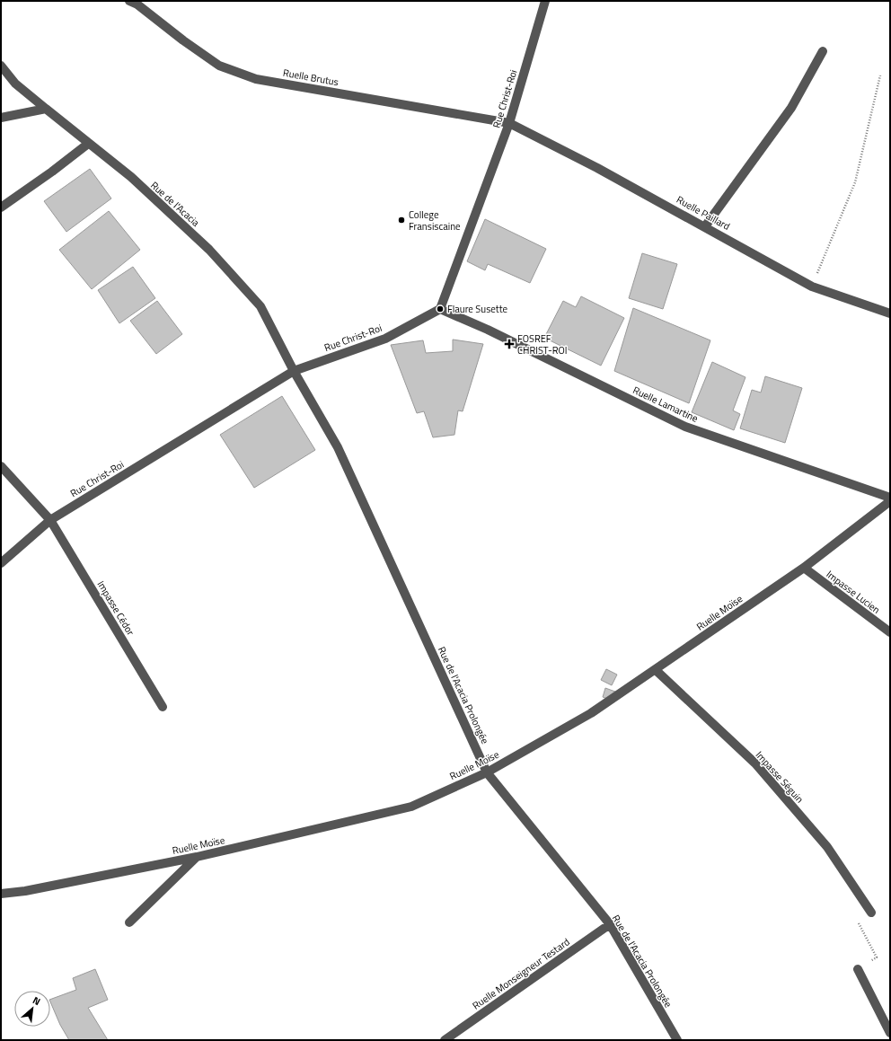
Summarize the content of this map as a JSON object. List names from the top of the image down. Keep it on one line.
{"streets":{"street":["Ruelle Brutus","Rue Christ-Roi","Rue de l'Acacia","Ruelle Paillard","Ruelle Lamartine","Impasse Lucien","Impasse Cédor","Ruelle Moïse","Rue de l'Acacia Prolongée","Impasse Séguin","Ruelle Monseigneur Testard"]},"crossings":[["Ruelle Brutus","Rue Christ-Roi"],["Ruelle Brutus","Ruelle Paillard"],["Rue Christ-Roi","Rue de l'Acacia"],["Rue Christ-Roi","Ruelle Paillard"],["Rue Christ-Roi","Ruelle Lamartine"],["Rue Christ-Roi","Impasse Cédor"],["Rue Christ-Roi","Rue de l'Acacia Prolongée"],["Rue de l'Acacia","Rue de l'Acacia Prolongée"],["Impasse Lucien","Ruelle Moïse"],["Ruelle Moïse","Rue de l'Acacia Prolongée"],["Ruelle Moïse","Impasse Séguin"],["Rue de l'Acacia Prolongée","Ruelle Monseigneur Testard"]],"places":{"other":["College Fransiscaine","Flaure Susette"],"health":["FOSREF CHRIST-ROI"]},"north":"top right"}
